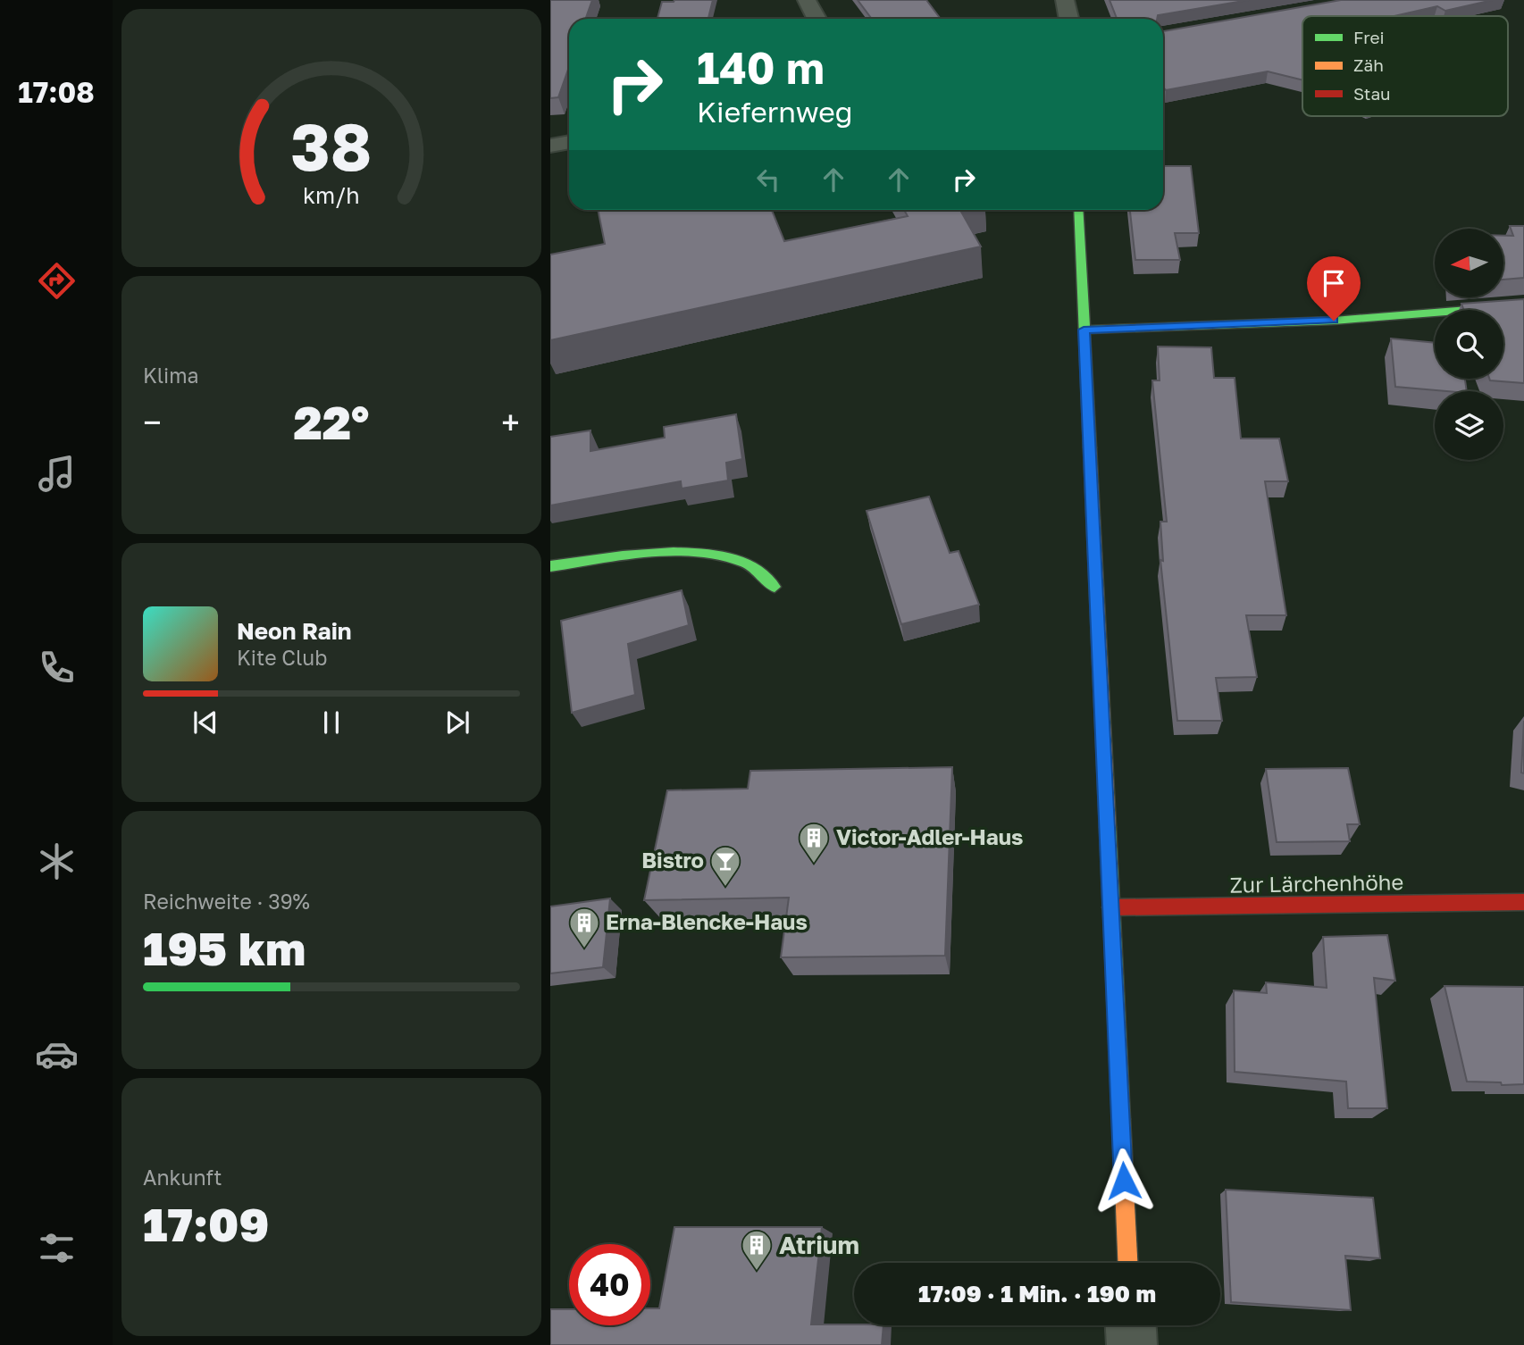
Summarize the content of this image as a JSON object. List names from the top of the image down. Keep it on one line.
{"streets":{"street":["Zur Lärchenhöhe"]},"places":{"building":["Victor-Adler-Haus","Erna-Blencke-Haus","Atrium"],"bar":["Bistro"]},"legend":["Frei","Zäh","Stau"],"north":"left","page":{"tabs":"17:08","turn":["140 m","Kiefernweg"],"tile":["Klima",["Reichweite · 39%","195 km"],["Ankunft","17:09"]],"heat":["−","22°","+"],"song":["Neon Rain","Kite Club"],"limit":"40","trip":"17:09 · 1 Min. · 190 m","gauge":["38","km/h"]}}
